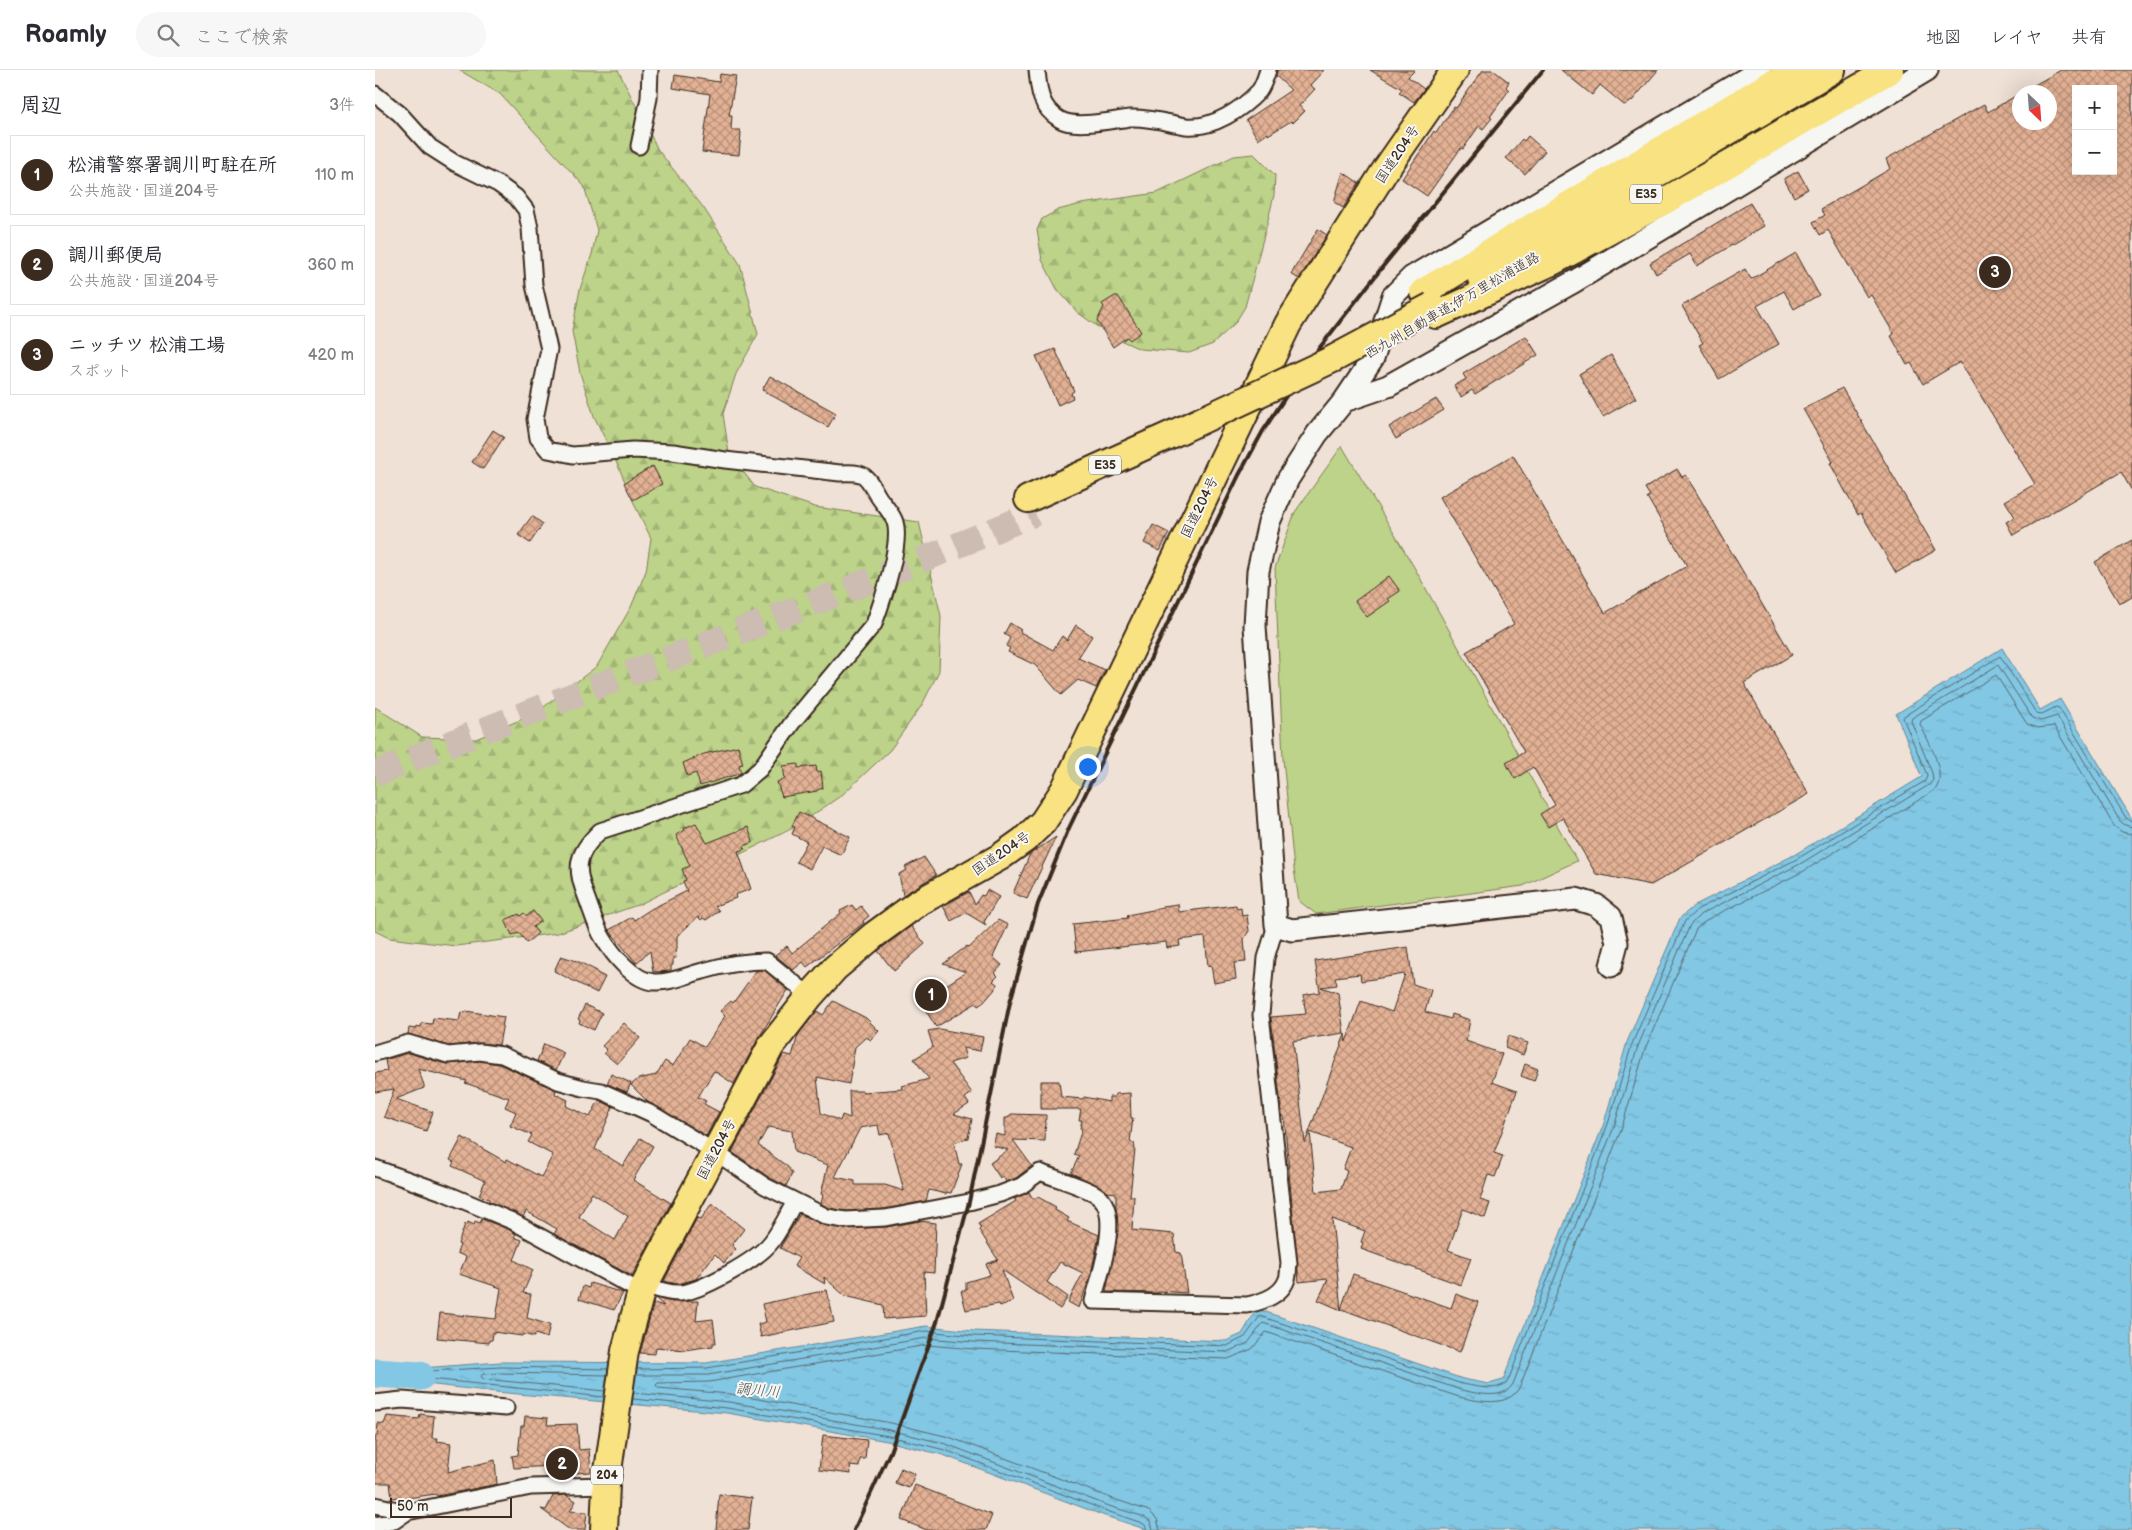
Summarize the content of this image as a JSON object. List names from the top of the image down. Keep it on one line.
{"streets":{"highway":["国道204号","E35","西九州自動車道;伊万里松浦道路","204"]},"crossings":[["E35","西九州自動車道;伊万里松浦道路"]],"water":["調川川"],"scale_bar":"50 m","north":"bottom right","page":{"header":"Roamly","search":"ここで検索","nav":["地図","レイヤ","共有"],"heading":["周辺","3件"],"map_buttons":["+","−"],"list":[{"mark":"1","name":"松浦警察署調川町駐在所","note":"公共施設 · 国道204号","value":"110 m"},{"mark":"2","name":"調川郵便局","note":"公共施設 · 国道204号","value":"360 m"},{"mark":"3","name":"ニッチツ 松浦工場","note":"スポット","value":"420 m"}],"pins":["3","1","2"],"scale":"50 m"}}
